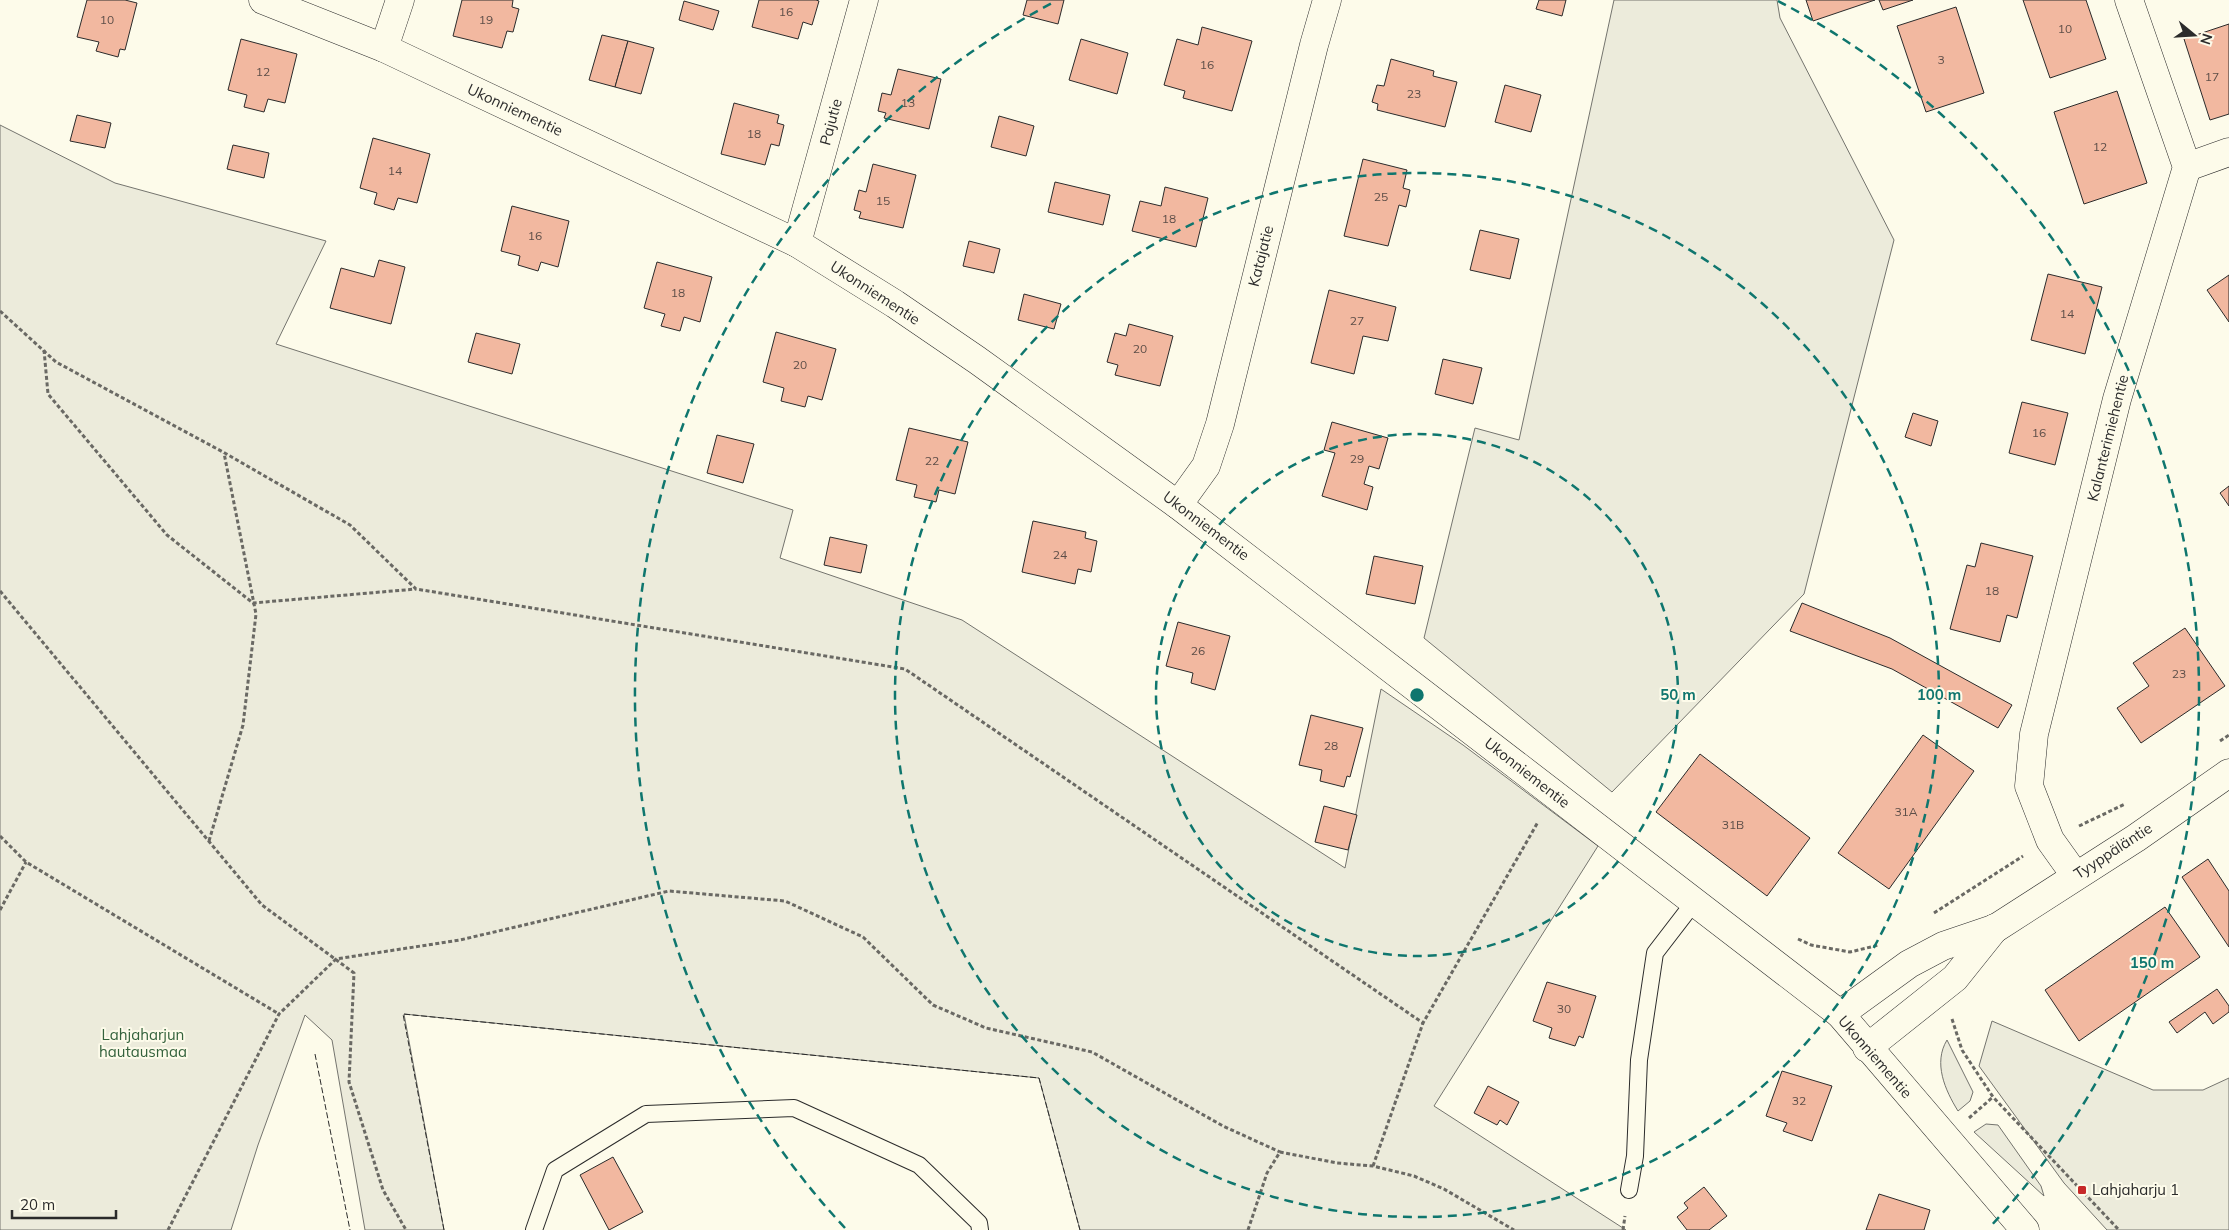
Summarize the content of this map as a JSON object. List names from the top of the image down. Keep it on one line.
{"streets":{"street":["Ukonniementie","Pajutie","Katajatie","Kalanterimiehentie","Tyyppäläntie"]},"crossings":[["Ukonniementie","Pajutie"],["Ukonniementie","Katajatie"],["Ukonniementie","Tyyppäläntie"],["Kalanterimiehentie","Tyyppäläntie"]],"parks":["Lahjaharjun hautausmaa"],"places":{"transit":["Lahjaharju 1"]},"house_numbers":["16","10","19","10","3","16","12","17","23","13","18","12","14","25","15","18","16","18","14","27","20","20","16","29","22","24","18","26","23","28","31A","31B","30","32"],"scale_bar":"20 m","north":"right","rings":["50 m","100 m","150 m"]}
